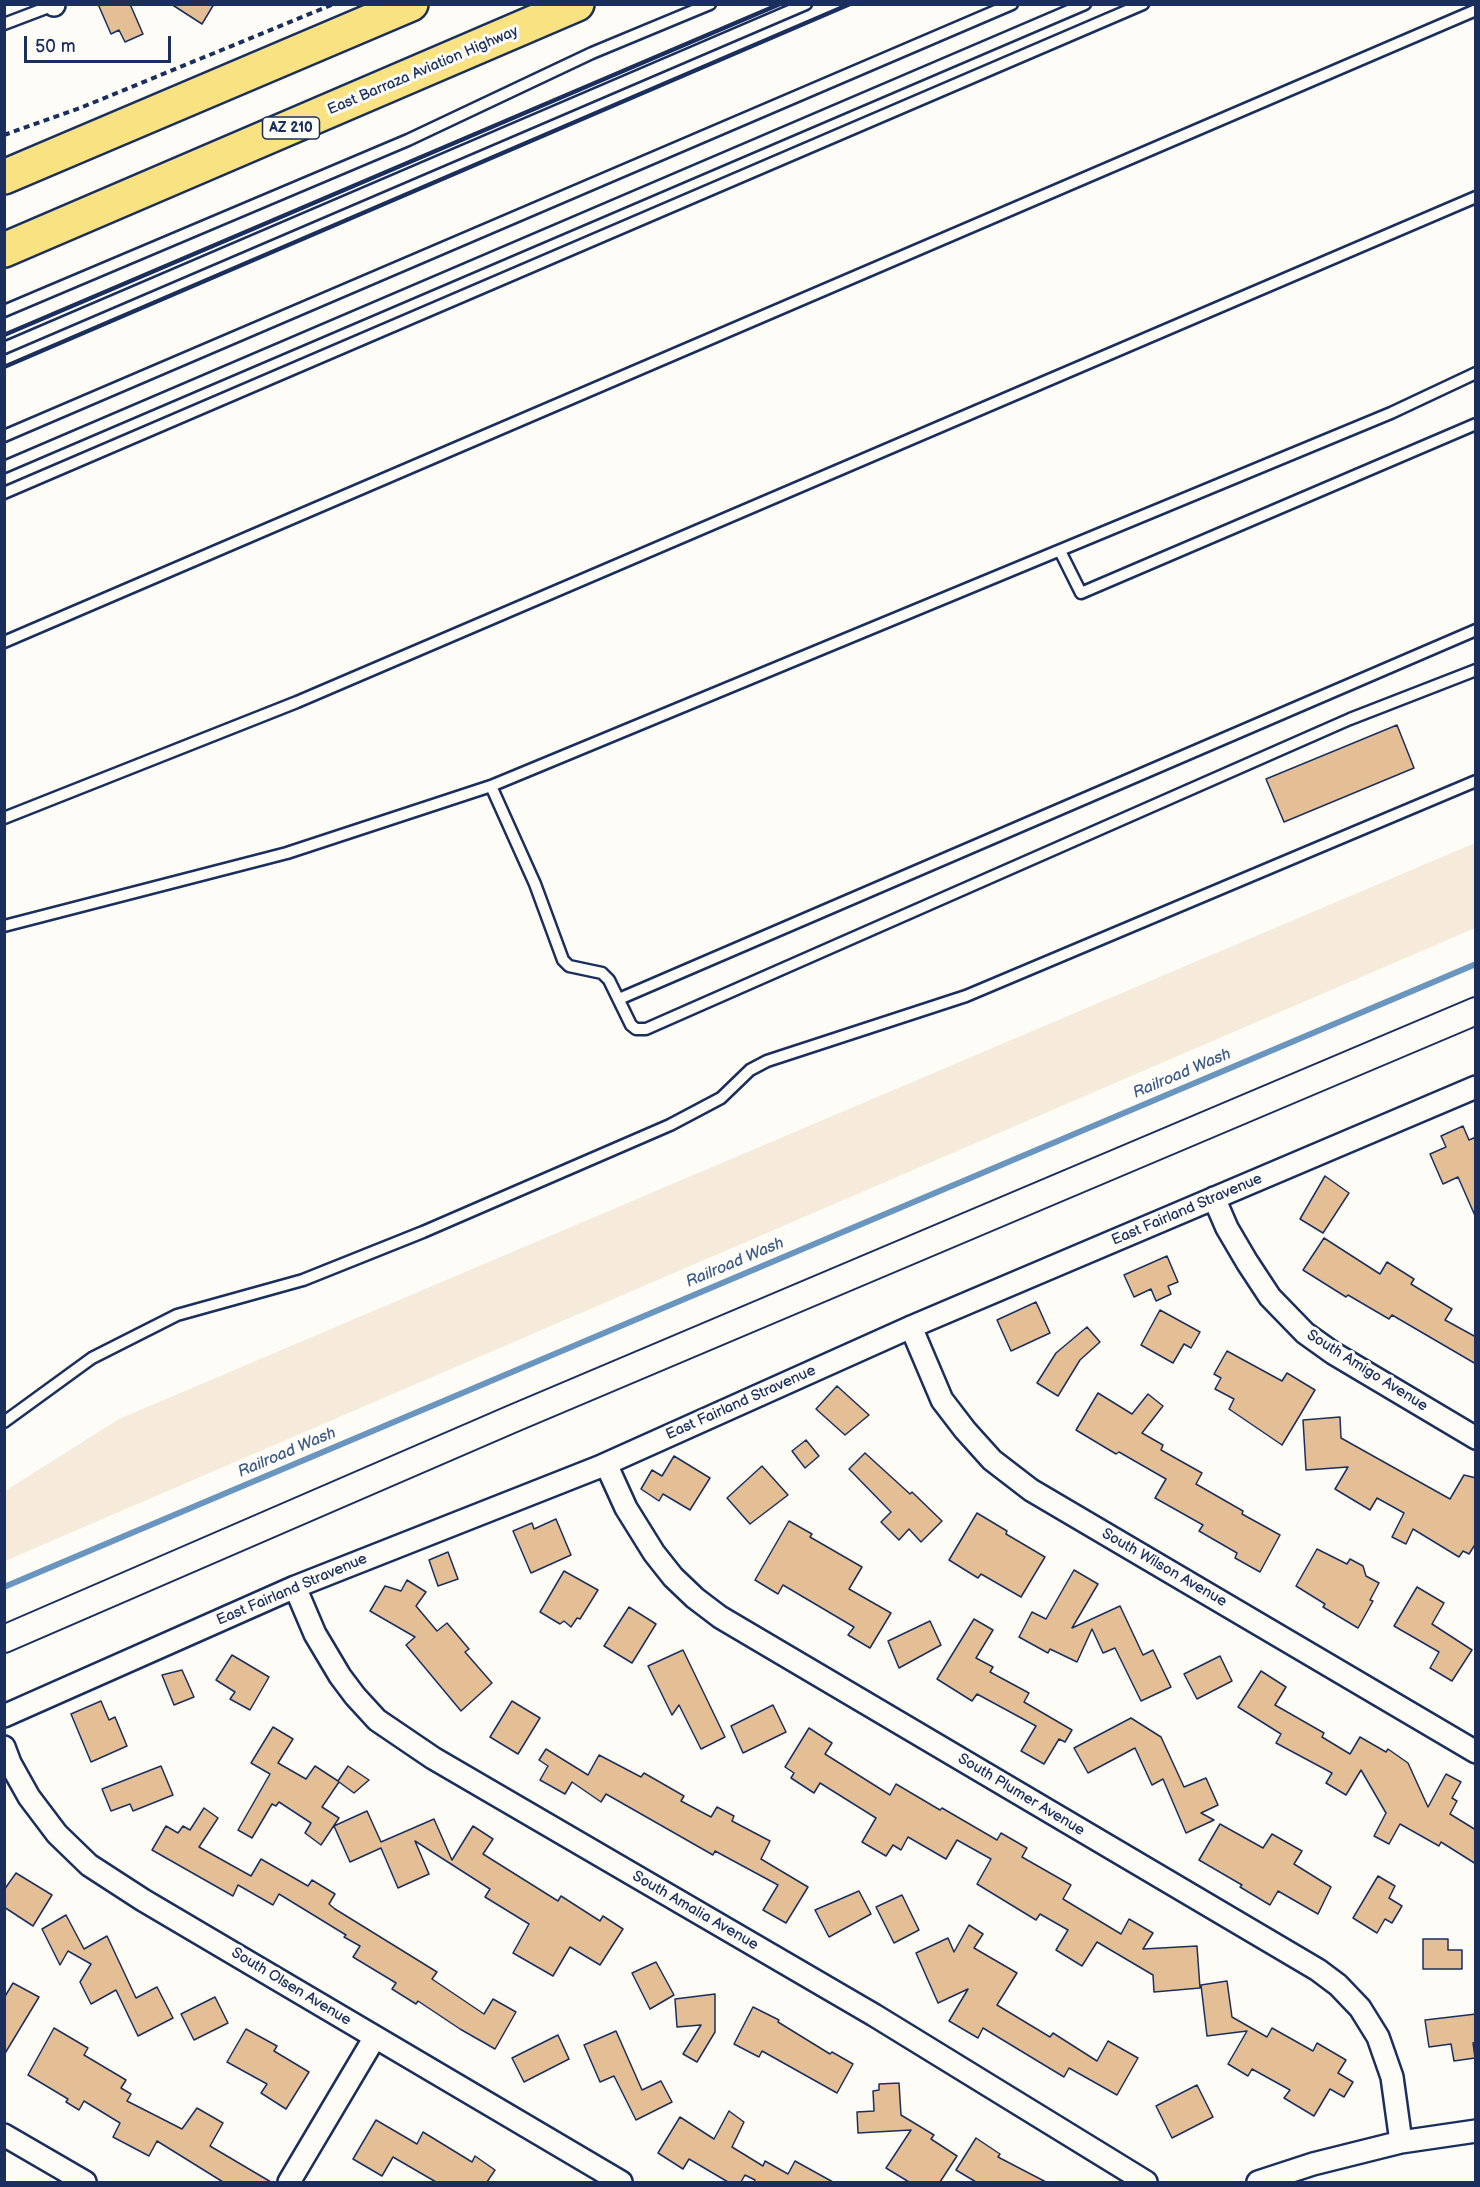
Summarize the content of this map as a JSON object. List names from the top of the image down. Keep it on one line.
{"streets":{"main road":["East Barraza Aviation Highway","AZ 210"],"street":["East Fairland Stravenue","South Amigo Avenue","South Wilson Avenue","South Plumer Avenue","South Amalia Avenue","South Olsen Avenue"]},"crossings":[["East Fairland Stravenue","South Amigo Avenue"],["East Fairland Stravenue","South Wilson Avenue"],["East Fairland Stravenue","South Plumer Avenue"],["East Fairland Stravenue","South Amalia Avenue"]],"water":["Railroad Wash"],"scale_bar":"50 m"}
